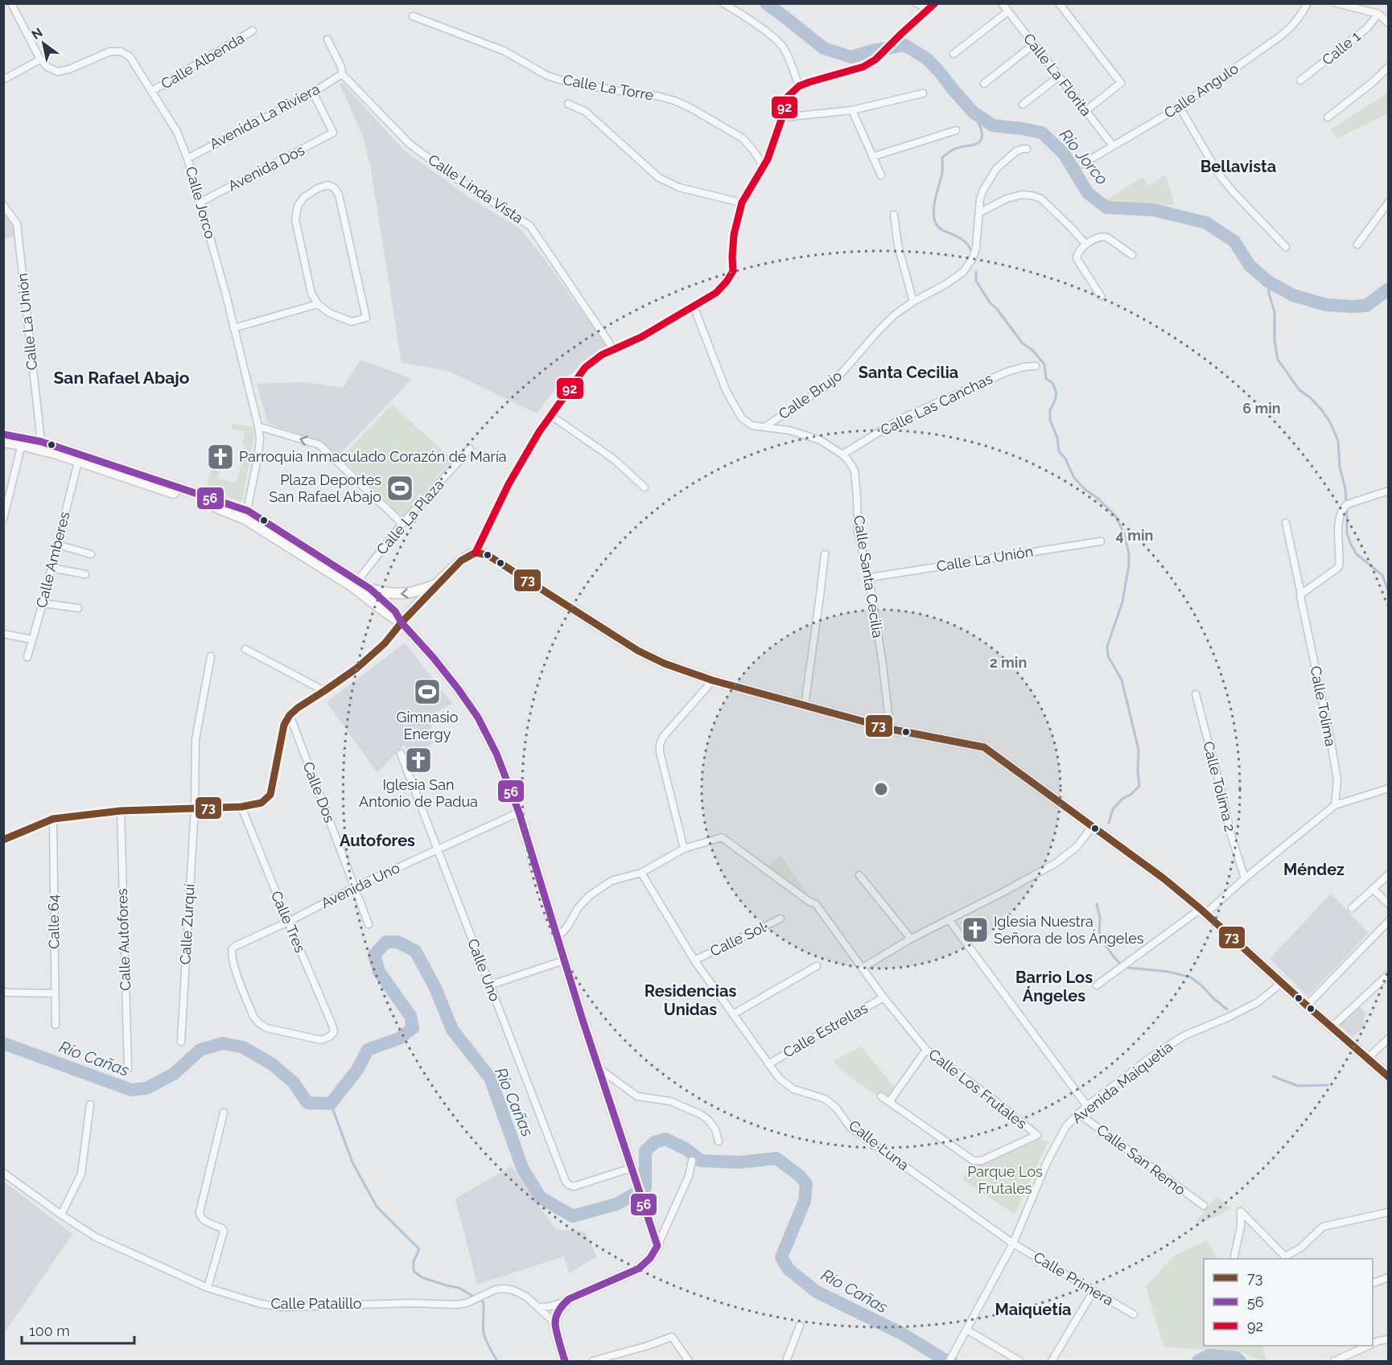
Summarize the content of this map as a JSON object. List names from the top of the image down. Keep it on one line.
{"streets":{"street":["Calle 1","Calle Albenda","Calle La Florita","Calle La Torre","Calle Angulo","Avenida La Riviera","Avenida Dos","Calle Linda Vista","Calle Jorco","Calle La Unión","Calle Brujo","Calle Las Canchas","Calle La Plaza","Calle Amberes","Calle Santa Cecilia","Calle Tolima","Calle Tolima 2","Calle Dos","Avenida Uno","Calle 64","Calle Tres","Calle Zurquí","Calle Autofores","Calle Sol","Calle Uno","Calle Estrellas","Avenida Maiquetía","Calle Los Frutales","Calle Luna","Calle San Remo","Calle Primera","Calle Patalillo"]},"crossings":[["Calle Albenda","Calle Jorco"],["Calle La Florita","Calle Angulo"],["Avenida La Riviera","Avenida Dos"],["Avenida La Riviera","Calle Linda Vista"],["Avenida La Riviera","Calle Jorco"],["Avenida Dos","Calle Jorco"],["Calle La Unión","Calle Santa Cecilia"],["Calle Brujo","Calle Santa Cecilia"],["Calle Las Canchas","Calle Santa Cecilia"],["Calle Dos","Avenida Uno"],["Avenida Uno","Calle Tres"],["Avenida Uno","Calle Uno"],["Calle Sol","Calle Luna"],["Calle Estrellas","Calle Los Frutales"],["Calle Estrellas","Calle Luna"],["Avenida Maiquetía","Calle Luna"],["Avenida Maiquetía","Calle San Remo"],["Avenida Maiquetía","Calle Primera"],["Calle Luna","Calle Primera"]],"districts":["Bellavista","Santa Cecilia","San Rafael Abajo","Autofores","Méndez","Barrio Los Ángeles","Residencias Unidas","Maiquetía"],"water":["Río Jorco","Río Cañas"],"parks":["Parque Los Frutales"],"places":{"church":["Parroquia Inmaculado Corazón de María","Iglesia San Antonio de Padua","Iglesia Nuestra Señora de los Ángeles"],"sports":["Plaza Deportes San Rafael Abajo","Gimnasio Energy"]},"lines":["transit line 92","transit line 56","transit line 73"],"legend":["73","56","92"],"scale_bar":"100 m","north":"top left","rings":["6 min","4 min","2 min"]}
